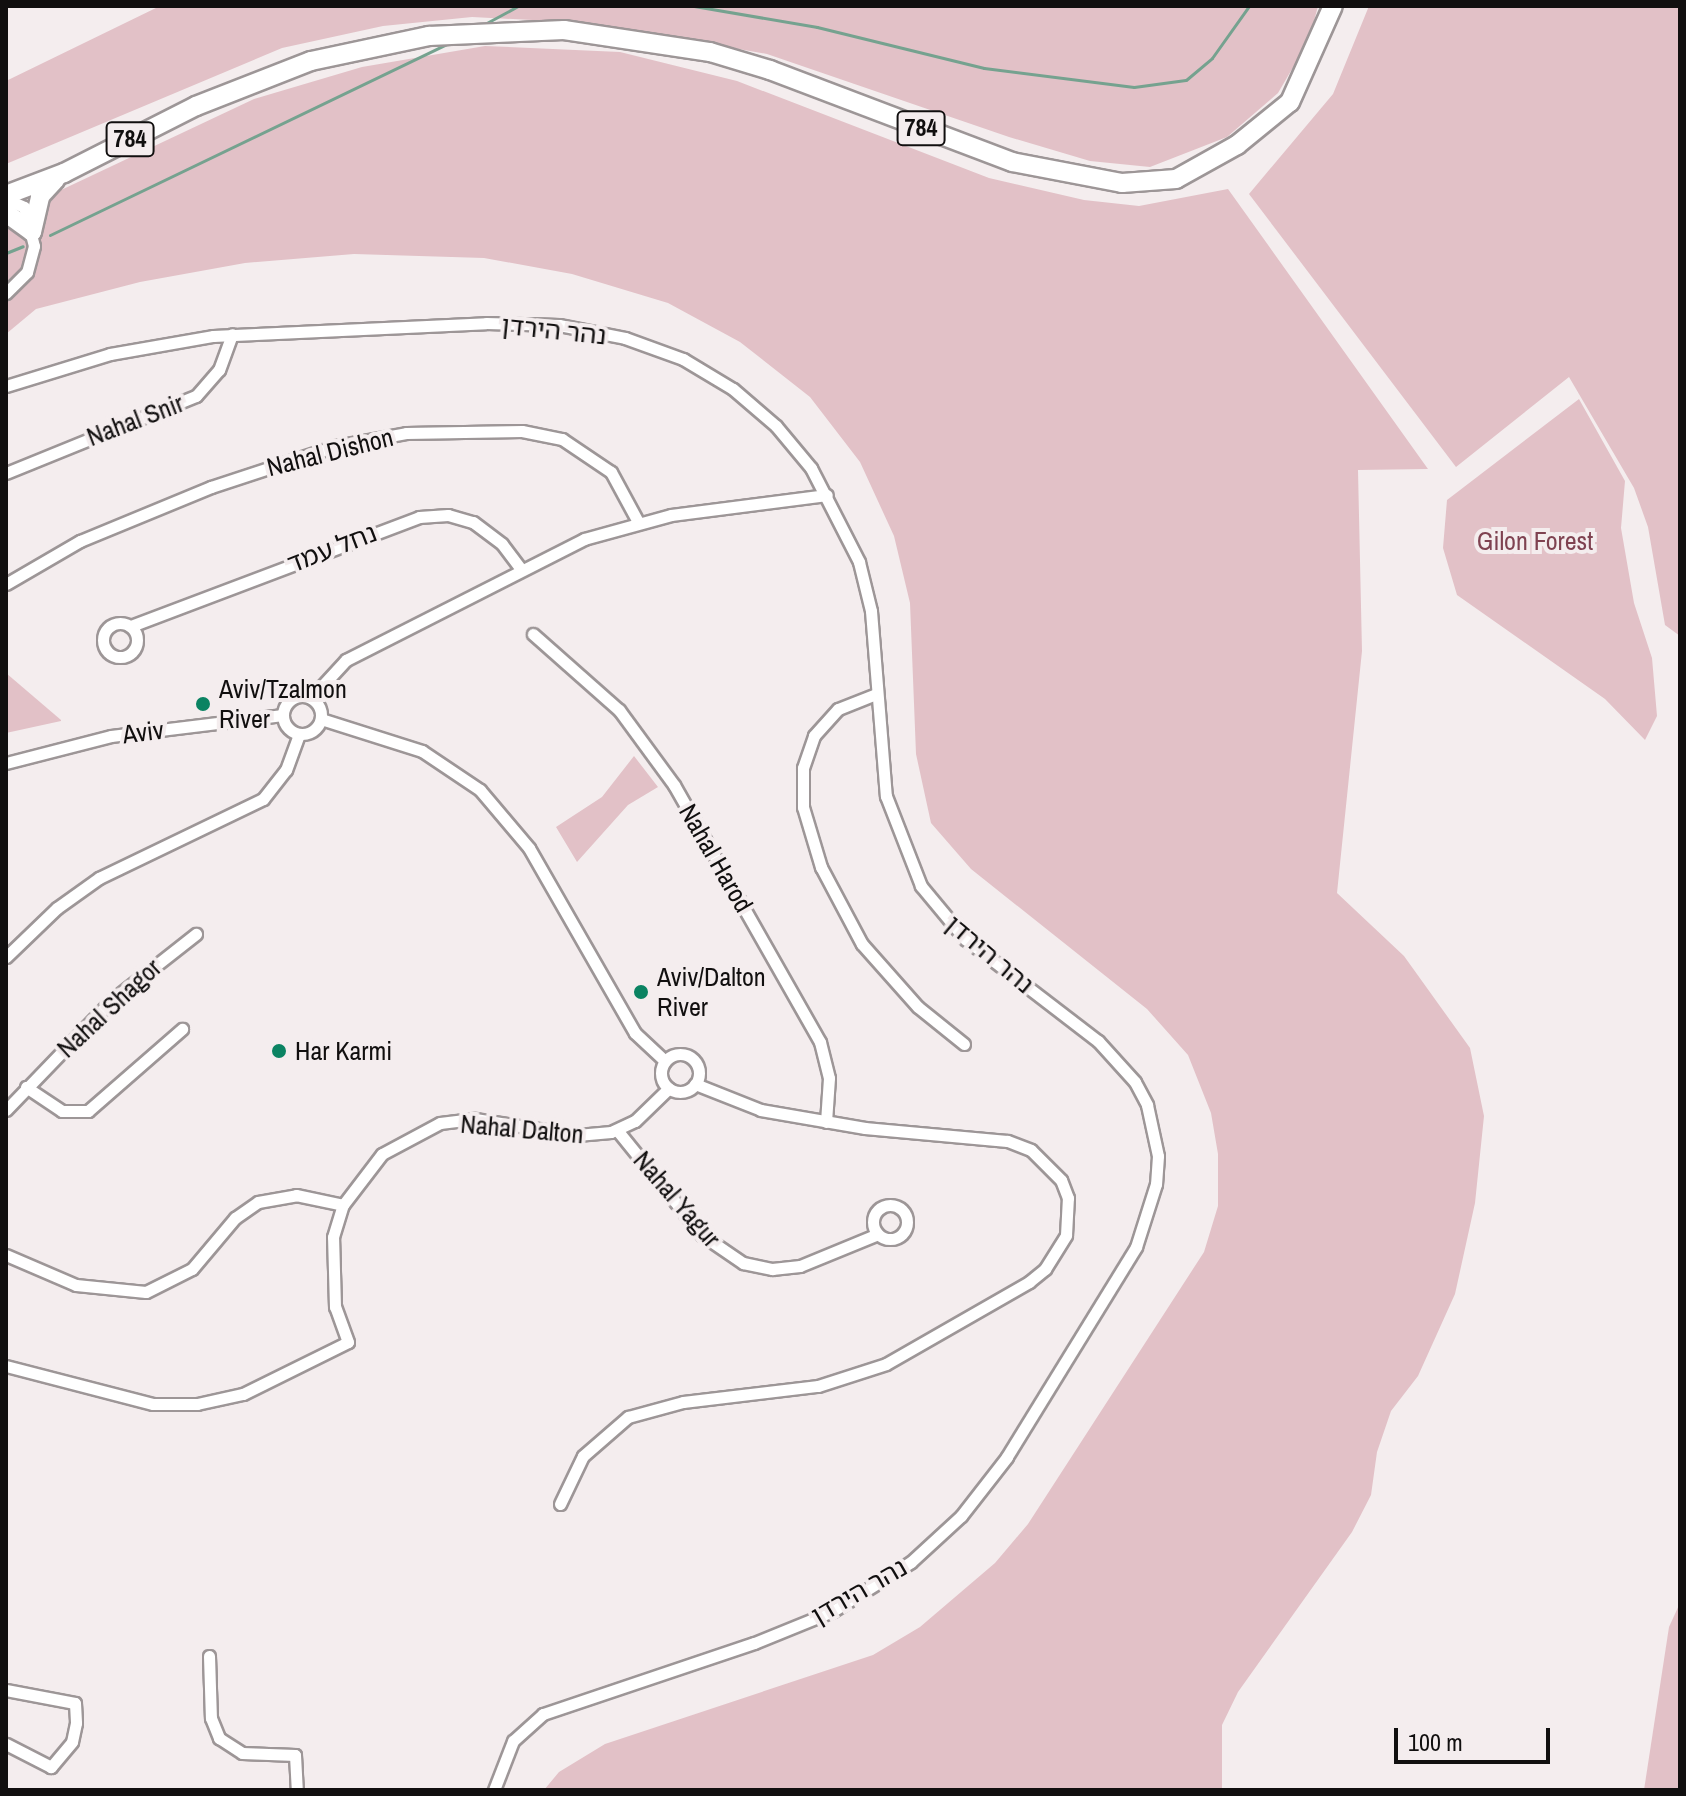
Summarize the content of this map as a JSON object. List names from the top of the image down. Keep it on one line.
{"streets":{"main road":["784"],"street":["נהר הירדן","Nahal Snir","Nahal Dishon","נחל עמד","Aviv","Nahal Harod","Nahal Shagor","Nahal Dalton","Nahal Yagur"]},"crossings":[["נהר הירדן","Nahal Snir"],["Nahal Dalton","Nahal Yagur"]],"parks":["Gilon Forest"],"places":["Aviv/Tzalmon River","Aviv/Dalton River","Har Karmi"],"scale_bar":"100 m"}
